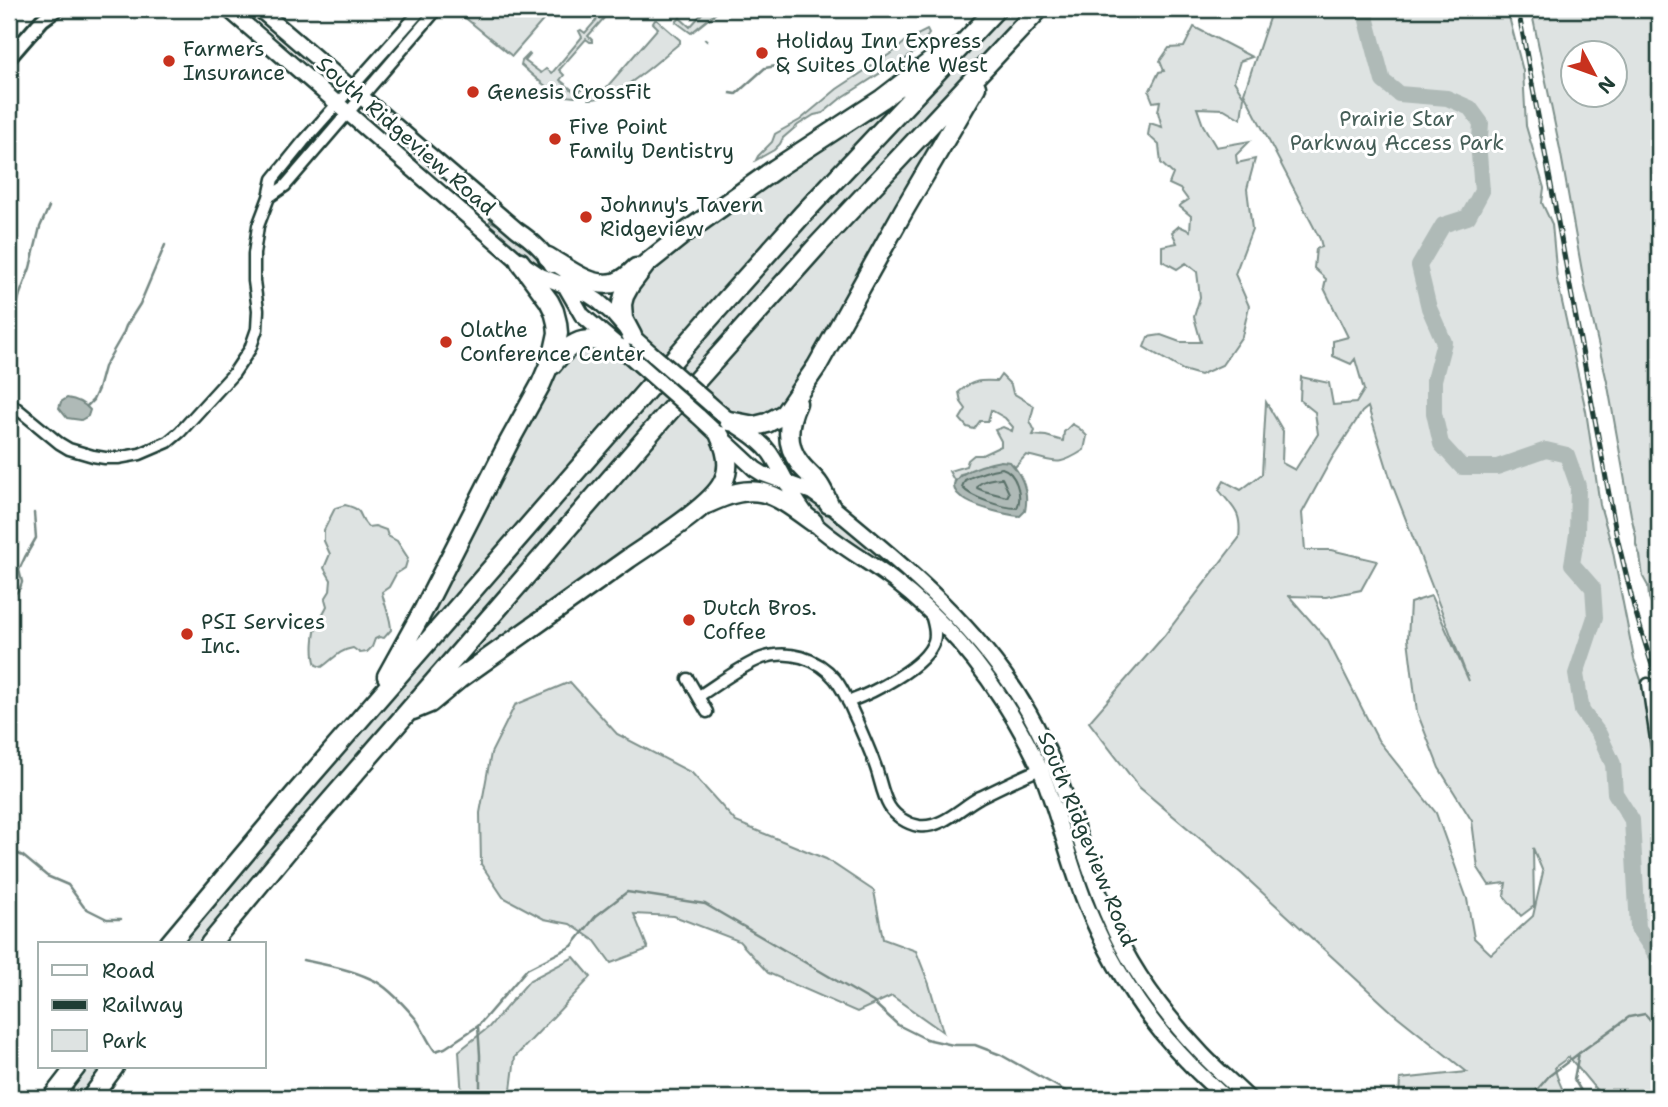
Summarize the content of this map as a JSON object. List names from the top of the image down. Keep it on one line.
{"streets":{"main road":["South Ridgeview Road"]},"parks":["Prairie Star Parkway Access Park"],"places":["Holiday Inn Express & Suites Olathe West","Farmers Insurance","Genesis CrossFit","Five Point Family Dentistry","Johnny's Tavern Ridgeview","Olathe Conference Center","Dutch Bros. Coffee","PSI Services Inc."],"legend":["Road","Railway","Park"],"north":"bottom right"}
